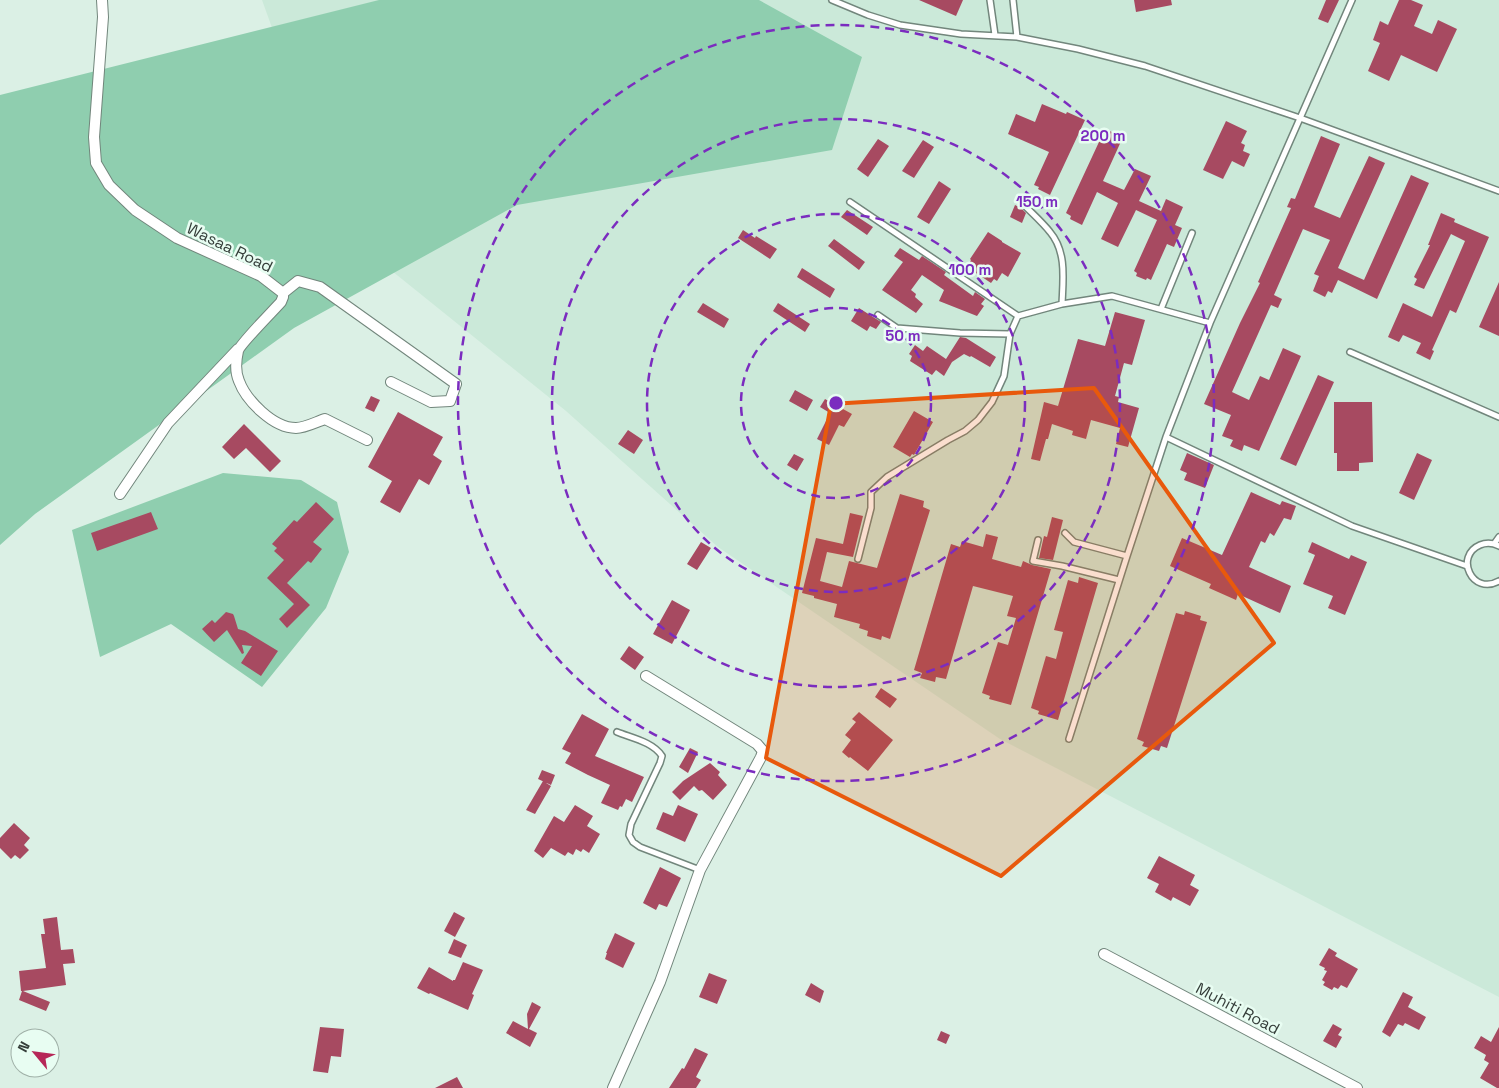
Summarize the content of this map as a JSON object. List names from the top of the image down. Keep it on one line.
{"streets":{"street":["Wasaa Road","Muhiti Road"]},"north":"top left","rings":["200 m","150 m","100 m","50 m"]}
